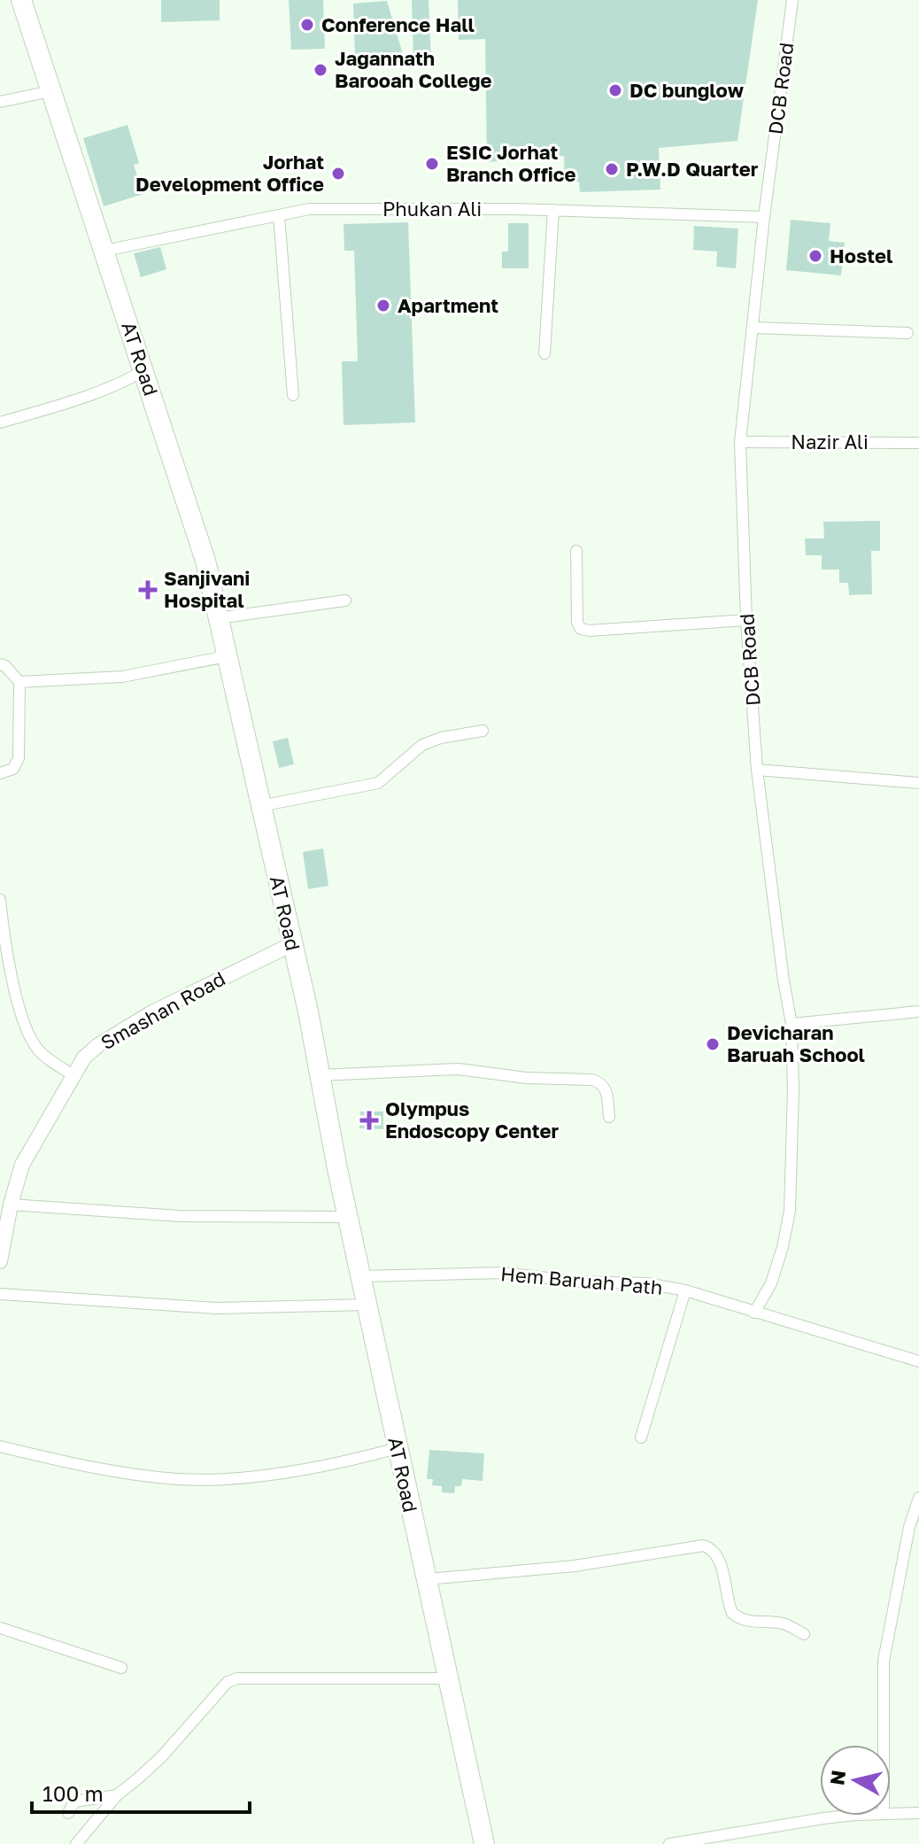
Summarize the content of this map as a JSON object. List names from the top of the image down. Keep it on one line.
{"streets":{"highway":["AT Road"],"street":["DCB Road","Phukan Ali","Nazir Ali","Smashan Road","Hem Baruah Path"]},"crossings":[["DCB Road","Phukan Ali"],["DCB Road","Nazir Ali"],["DCB Road","Hem Baruah Path"],["Phukan Ali","AT Road"],["AT Road","Smashan Road"],["AT Road","Hem Baruah Path"]],"places":{"other":["Conference Hall","Jagannath Barooah College","DC bunglow","ESIC Jorhat Branch Office","P.W.D Quarter","Jorhat Development Office","Hostel","Apartment","Devicharan Baruah School"],"health":["Sanjivani Hospital","Olympus Endoscopy Center"]},"scale_bar":"100 m","north":"left"}
